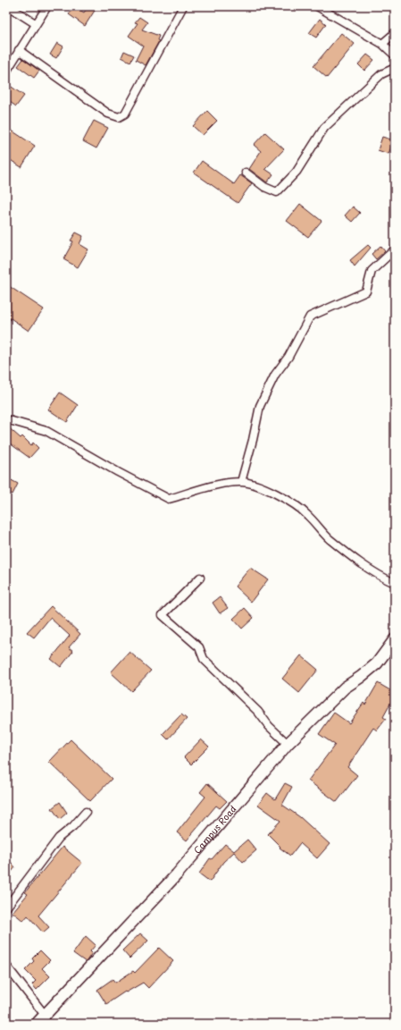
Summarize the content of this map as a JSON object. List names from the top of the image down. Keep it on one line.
{"streets":{"street":["Campus Road"]}}
